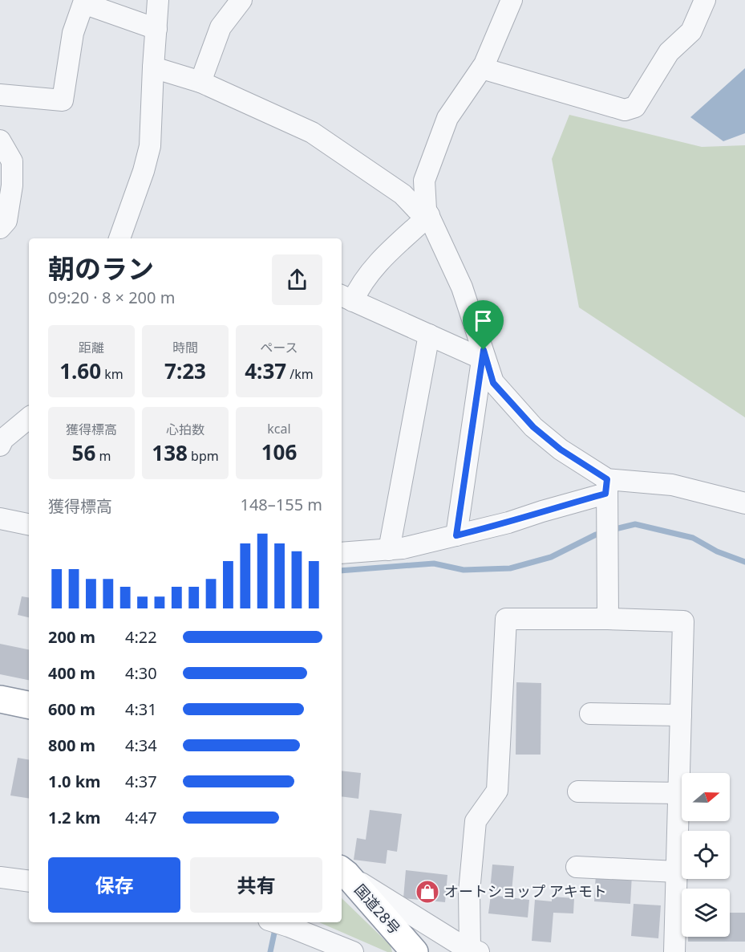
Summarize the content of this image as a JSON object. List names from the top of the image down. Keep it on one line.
{"streets":{"highway":["国道28号"]},"places":{"shop":["オートショップ アキモト"]},"north":"right","page":{"heading":["朝のラン","09:20 · 8 × 200 m"],"stats":[["距離","1.60 km"],["時間","7:23"],["ペース","4:37 /km"],["獲得標高","56 m"],["心拍数","138 bpm"],["kcal","106"]],"chart":["獲得標高","148–155 m"],"list":[{"name":"200 m","note":"4:22"},{"name":"400 m","note":"4:30"},{"name":"600 m","note":"4:31"},{"name":"800 m","note":"4:34"},{"name":"1.0 km","note":"4:37"},{"name":"1.2 km","note":"4:47"}],"buttons":["保存","共有"]}}
